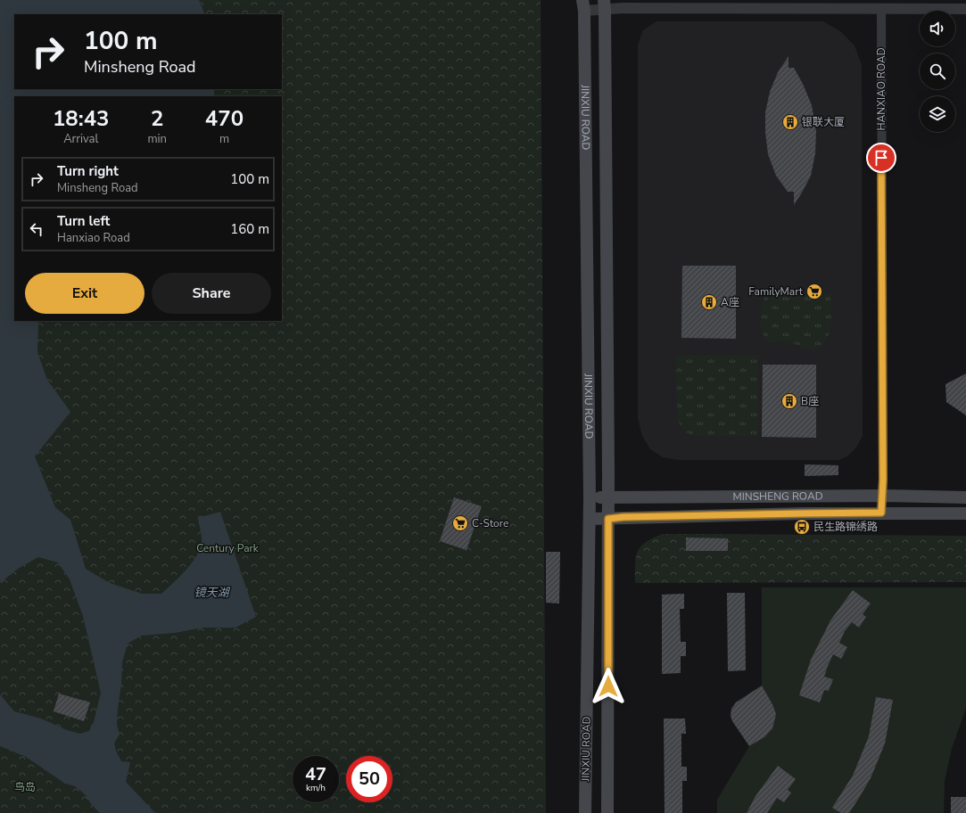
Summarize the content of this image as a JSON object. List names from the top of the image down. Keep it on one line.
{"streets":{"main road":["JINXIU ROAD","MINSHENG ROAD"],"street":["HANXIAO ROAD"]},"crossings":[["HANXIAO ROAD","MINSHENG ROAD"],["JINXIU ROAD","MINSHENG ROAD"]],"water":["镜天湖"],"parks":["Century Park","鸟岛"],"places":{"building":["银联大厦","A座","B座"],"supermarket":["FamilyMart","C-Store"],"bus stop":["民生路锦绣路"]},"page":{"turn":["100 m","Minsheng Road"],"eta":["18:43","Arrival","2","min","470","m"],"list":[{"name":"Turn right","note":"Minsheng Road","value":"100 m"},{"name":"Turn left","note":"Hanxiao Road","value":"160 m"}],"buttons":["Exit","Share"],"speed":"47 km/h","limit":"50"}}
